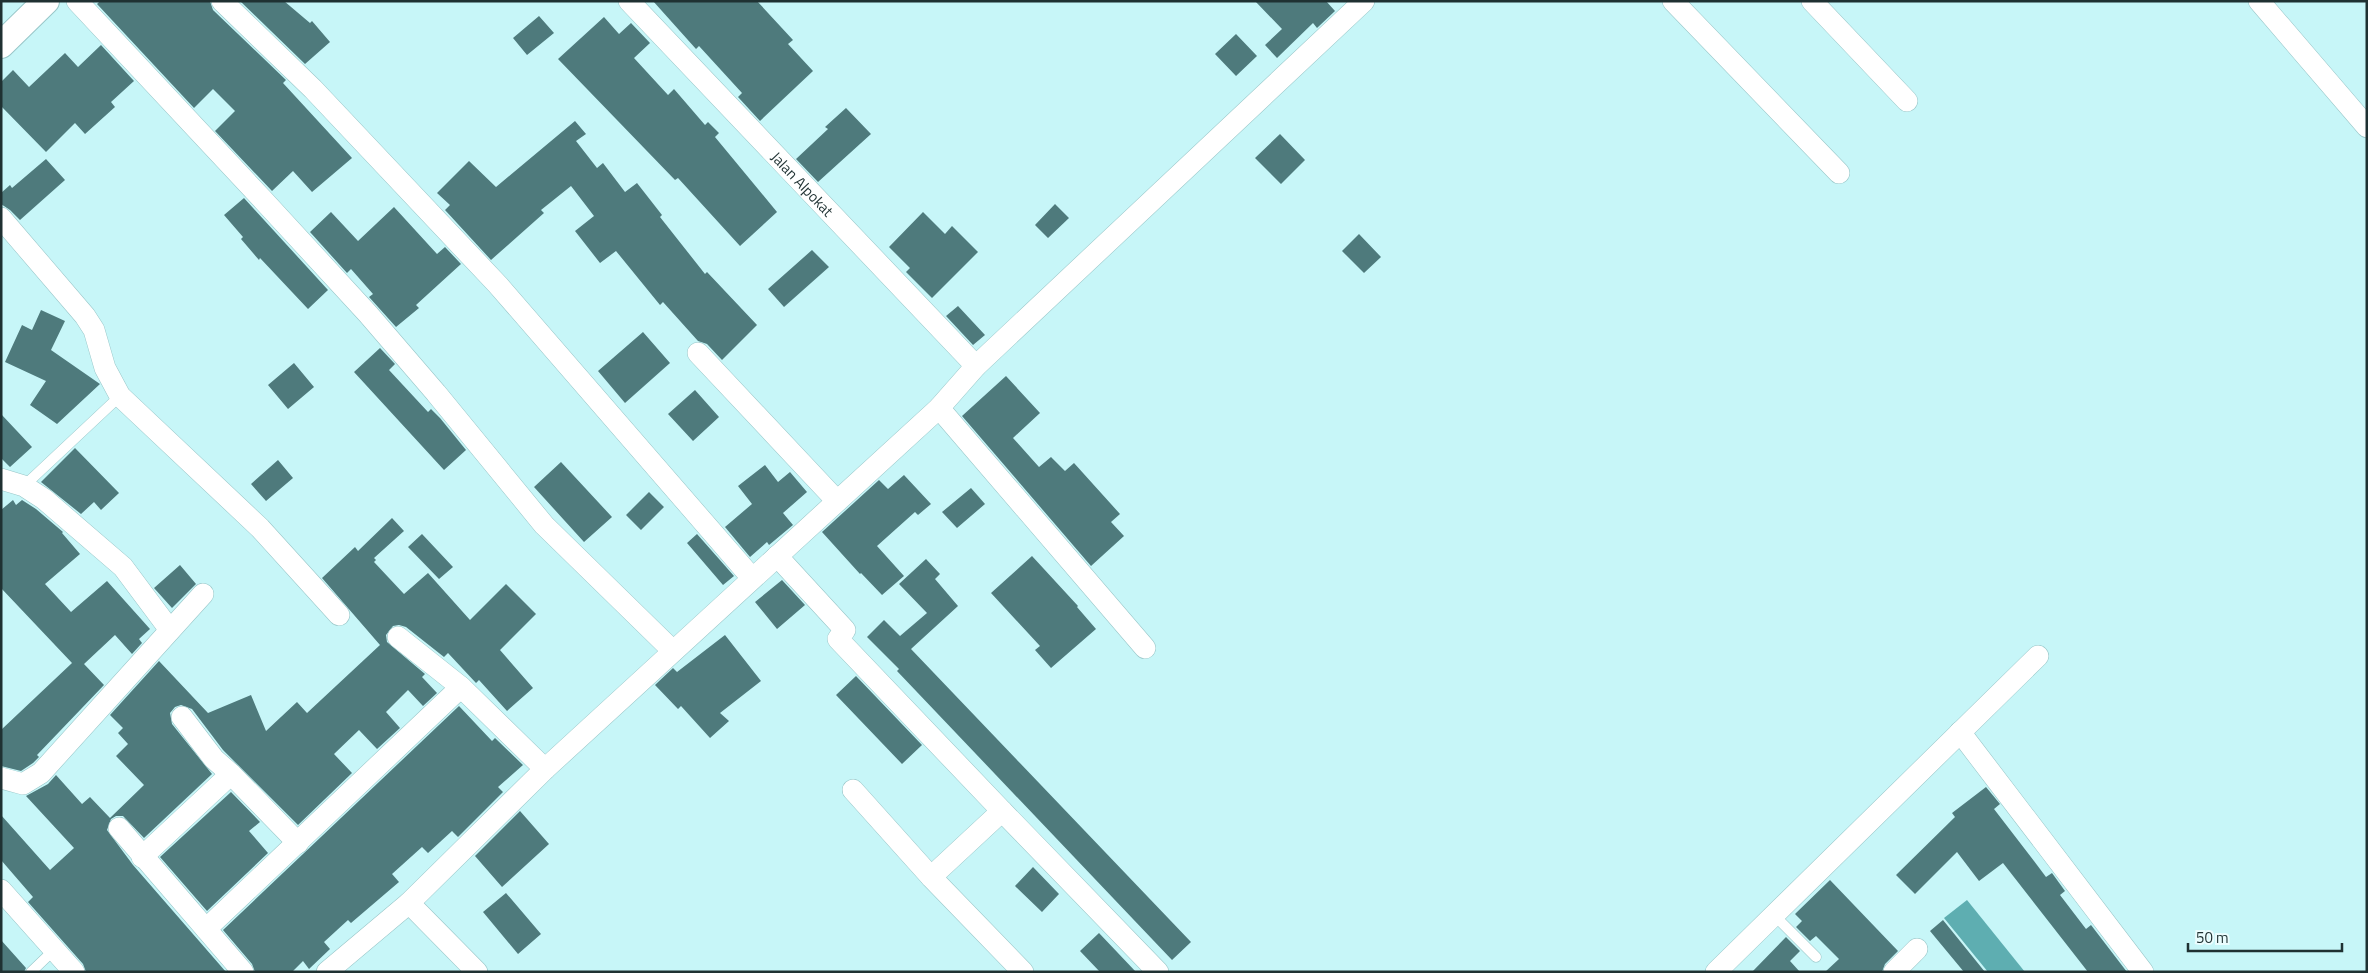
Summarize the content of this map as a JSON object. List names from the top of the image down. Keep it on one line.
{"streets":{"street":["Jalan Alpokat"]},"scale_bar":"50 m"}
